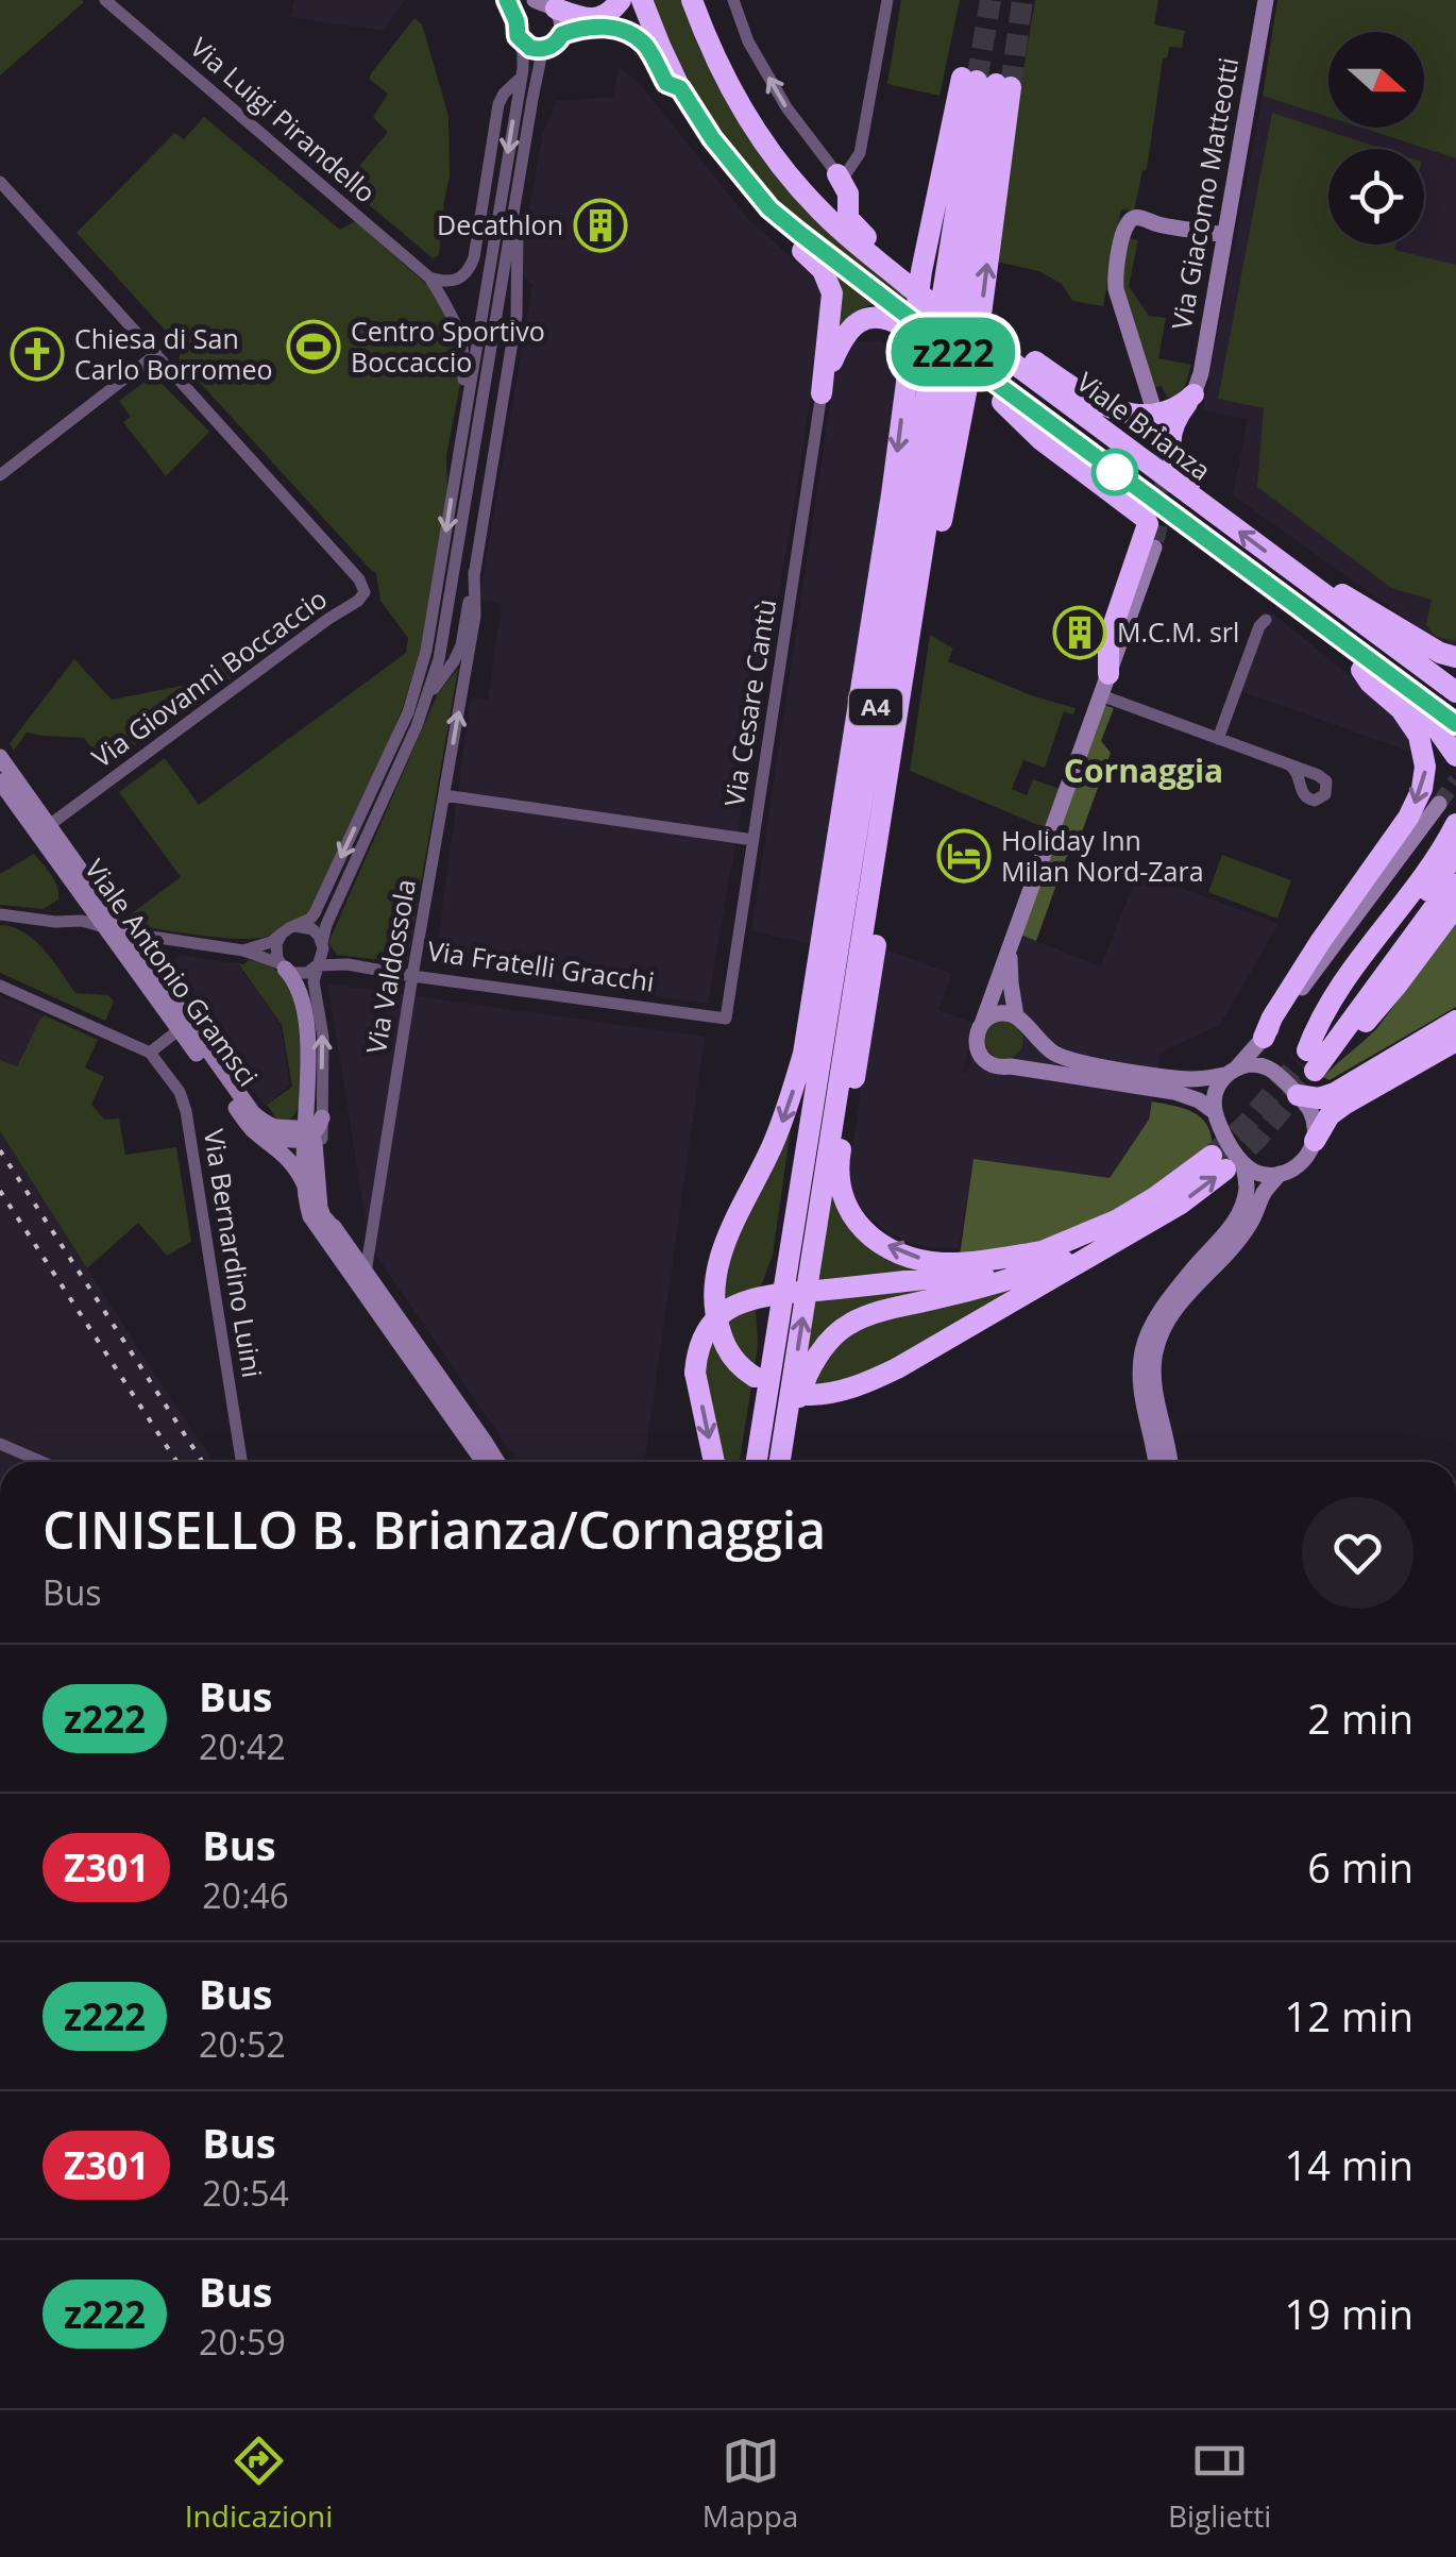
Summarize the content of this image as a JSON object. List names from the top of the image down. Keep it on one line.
{"streets":{"highway":["Viale Brianza","A4"],"main road":["Via Giacomo Matteotti","Viale Antonio Gramsci"],"street":["Via Luigi Pirandello","Via Giovanni Boccaccio","Via Cesare Cantù","Via Valdossola","Via Fratelli Gracchi","Via Bernardino Luini"]},"crossings":[["Via Giovanni Boccaccio","Viale Antonio Gramsci"],["Via Cesare Cantù","Via Fratelli Gracchi"],["Via Valdossola","Via Fratelli Gracchi"]],"districts":["Cornaggia"],"places":{"building":["Decathlon","M.C.M. srl"],"sports":["Centro Sportivo Boccaccio"],"church":["Chiesa di San Carlo Borromeo"],"hotel":["Holiday Inn Milan Nord-Zara"]},"lines":["bus line z222"],"north":"right","page":{"on_map":"z222","heading":["CINISELLO B. Brianza/Cornaggia","Bus"],"list":[{"mark":"z222","name":"Bus","note":"20:42","value":"2 min"},{"mark":"Z301","name":"Bus","note":"20:46","value":"6 min"},{"mark":"z222","name":"Bus","note":"20:52","value":"12 min"},{"mark":"Z301","name":"Bus","note":"20:54","value":"14 min"},{"mark":"z222","name":"Bus","note":"20:59","value":"19 min"}],"tabs":["Indicazioni","Mappa","Biglietti"]}}
